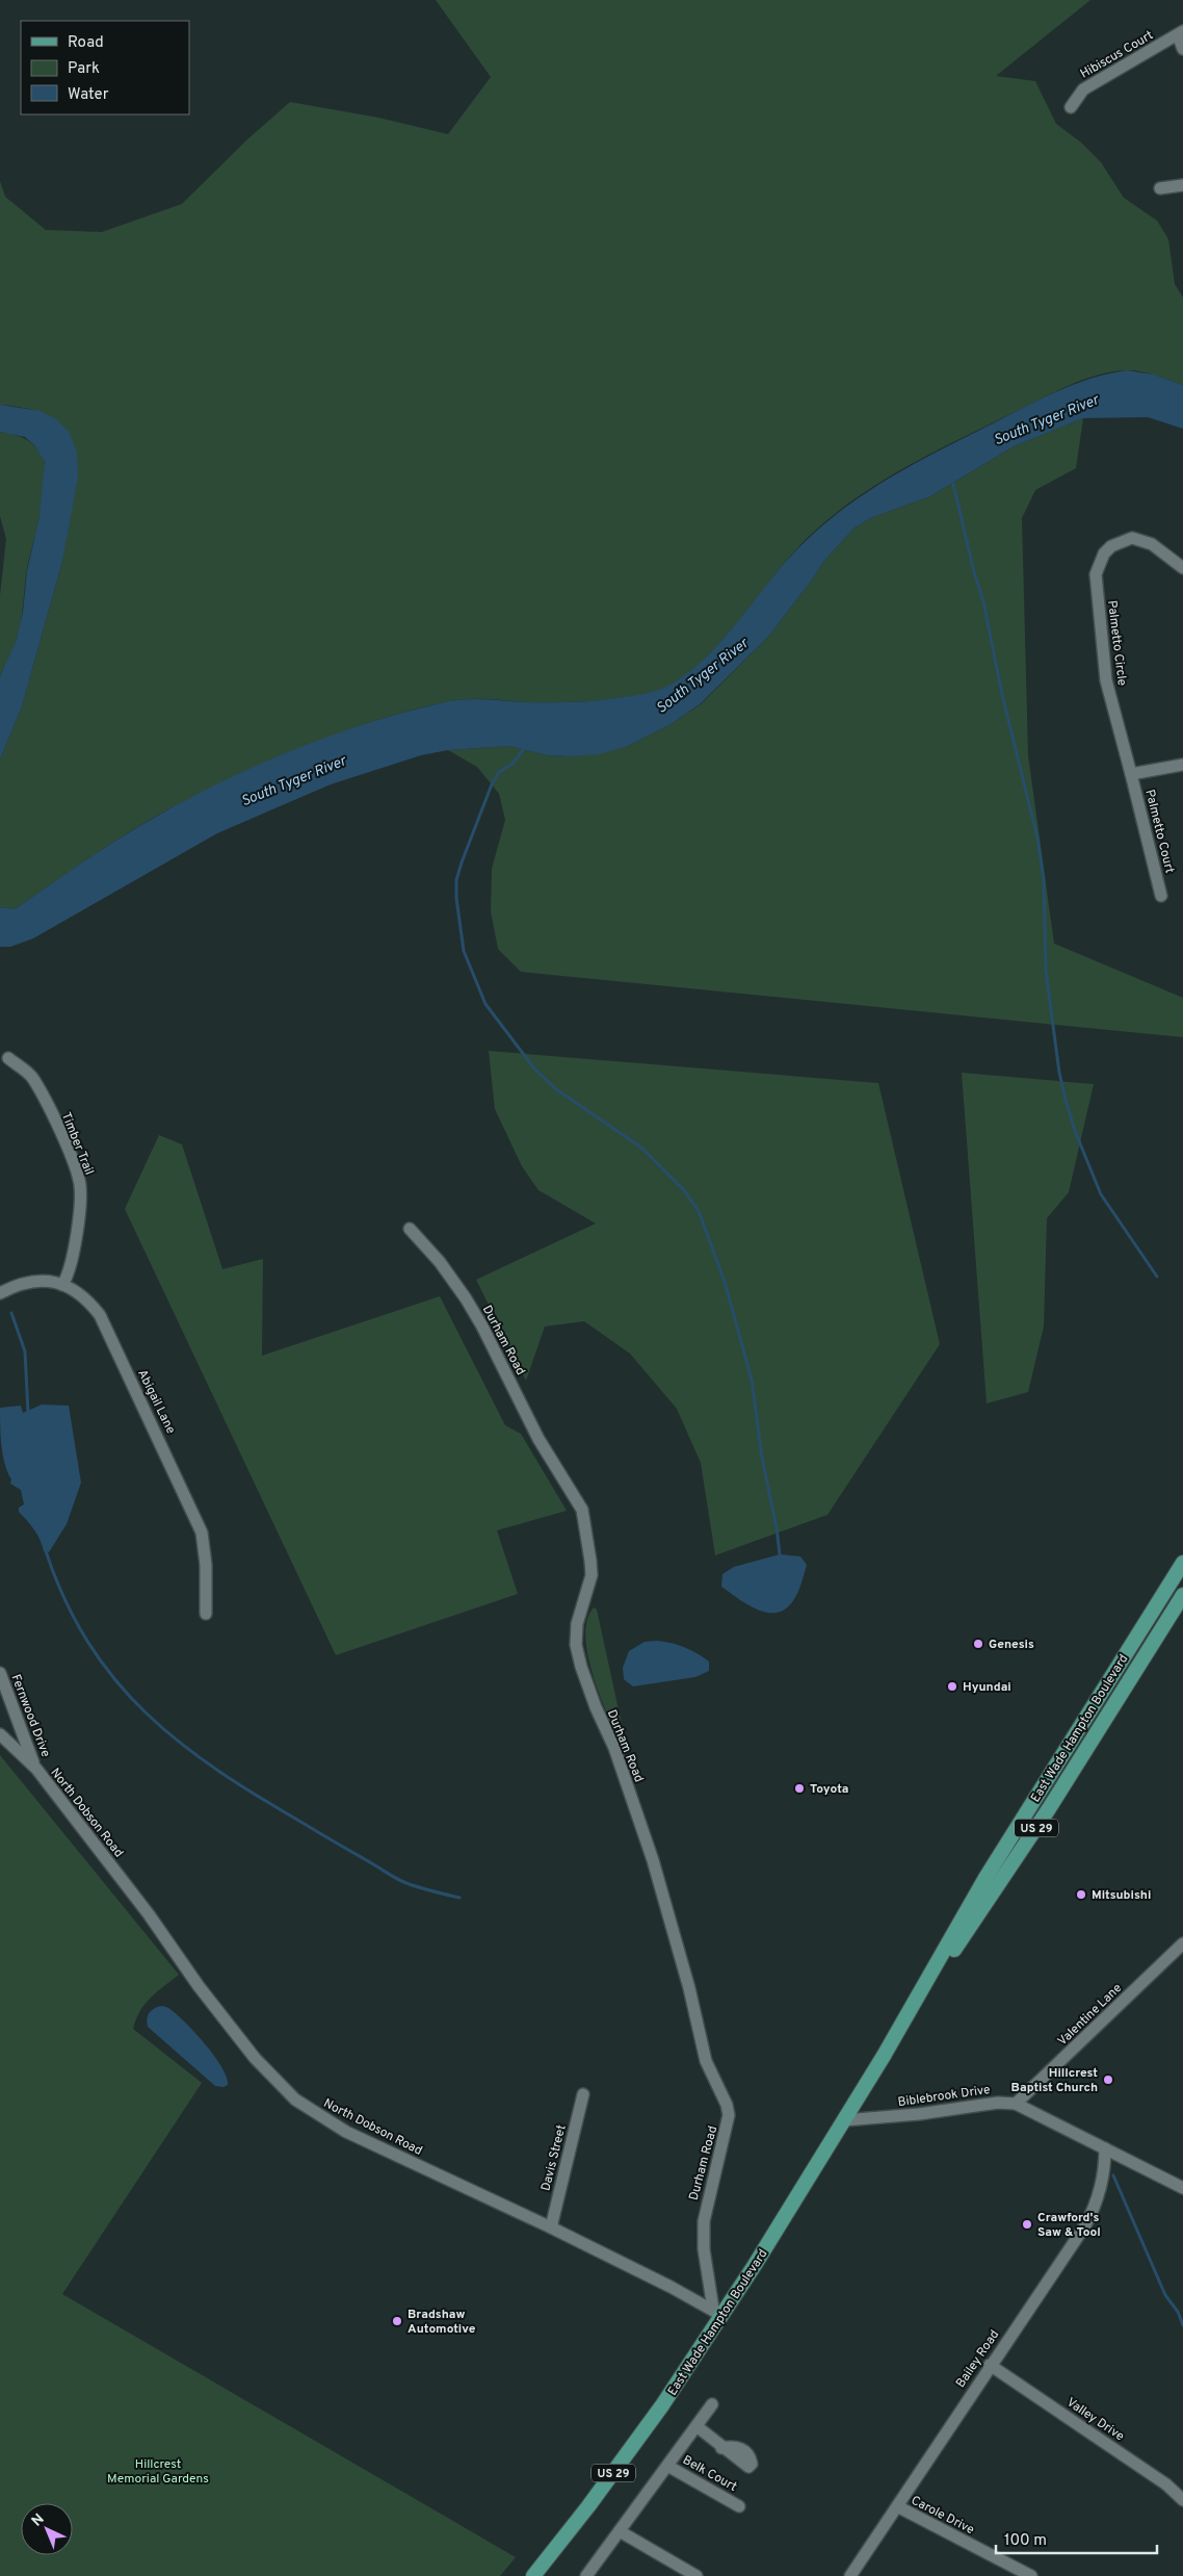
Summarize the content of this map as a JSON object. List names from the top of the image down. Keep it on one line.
{"streets":{"main road":["East Wade Hampton Boulevard","US 29"],"street":["Hibiscus Court","Palmetto Circle","Palmetto Court","Timber Trail","Durham Road","Abigail Lane","Fernwood Drive","North Dobson Road","Valentine Lane","Biblebrook Drive","Davis Street","Bailey Road","Valley Drive","Belk Court","Carole Drive"]},"crossings":[["Palmetto Circle","Palmetto Court"],["Timber Trail","Abigail Lane"],["Durham Road","East Wade Hampton Boulevard"],["Durham Road","North Dobson Road"],["Fernwood Drive","North Dobson Road"],["East Wade Hampton Boulevard","North Dobson Road"],["East Wade Hampton Boulevard","Biblebrook Drive"],["North Dobson Road","Davis Street"],["Valentine Lane","Biblebrook Drive"],["Biblebrook Drive","Bailey Road"],["Bailey Road","Valley Drive"],["Bailey Road","Carole Drive"]],"water":["South Tyger River"],"parks":["Hillcrest Memorial Gardens"],"places":["Genesis","Hyundai","Toyota","Mitsubishi","Hillcrest Baptist Church","Crawford's Saw & Tool","Bradshaw Automotive"],"legend":["Road","Park","Water"],"scale_bar":"100 m","north":"top left"}
